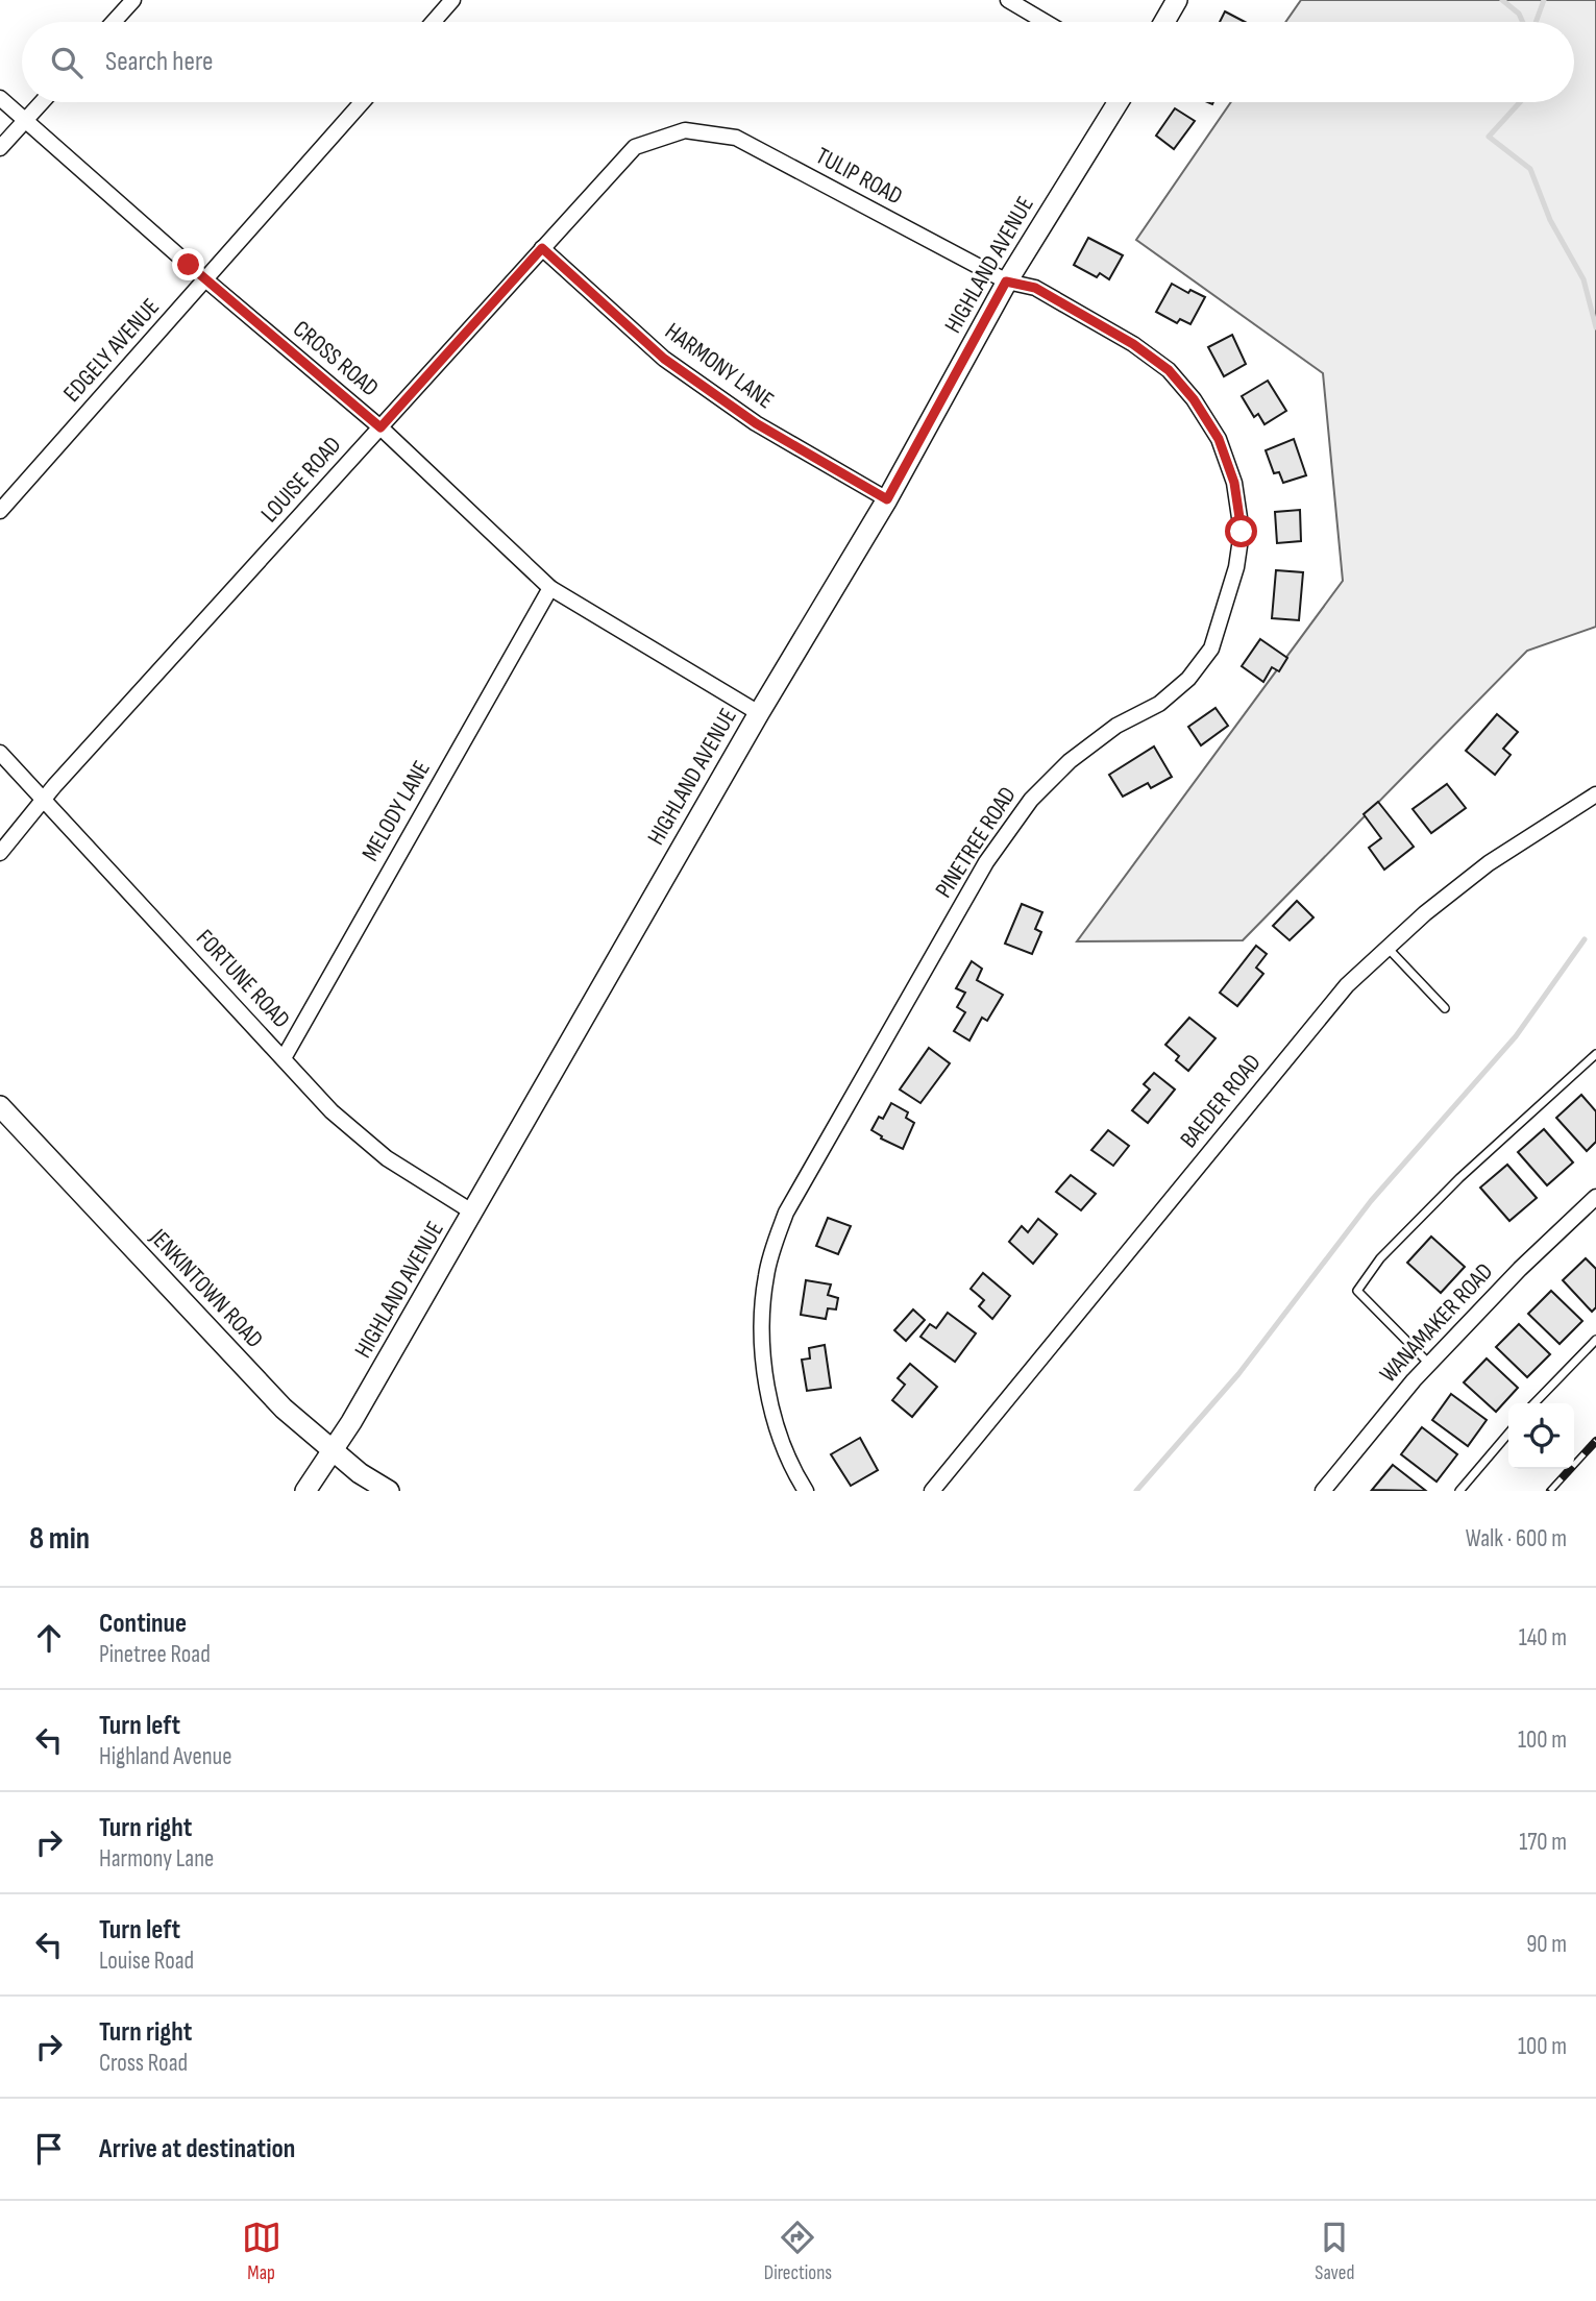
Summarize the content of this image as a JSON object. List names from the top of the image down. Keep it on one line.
{"streets":{"street":["TULIP ROAD","HIGHLAND AVENUE","EDGELY AVENUE","CROSS ROAD","HARMONY LANE","LOUISE ROAD","MELODY LANE","PINETREE ROAD","FORTUNE ROAD","BAEDER ROAD","JENKINTOWN ROAD","WANAMAKER ROAD"]},"crossings":[["TULIP ROAD","HIGHLAND AVENUE"],["TULIP ROAD","LOUISE ROAD"],["TULIP ROAD","PINETREE ROAD"],["HIGHLAND AVENUE","CROSS ROAD"],["HIGHLAND AVENUE","HARMONY LANE"],["HIGHLAND AVENUE","PINETREE ROAD"],["HIGHLAND AVENUE","FORTUNE ROAD"],["HIGHLAND AVENUE","JENKINTOWN ROAD"],["EDGELY AVENUE","CROSS ROAD"],["CROSS ROAD","LOUISE ROAD"],["CROSS ROAD","MELODY LANE"],["HARMONY LANE","LOUISE ROAD"],["LOUISE ROAD","FORTUNE ROAD"],["MELODY LANE","FORTUNE ROAD"]],"page":{"search":"Search here","heading":["8 min","Walk · 600 m"],"list":[["Continue","Pinetree Road","140 m"],["Turn left","Highland Avenue","100 m"],["Turn right","Harmony Lane","170 m"],["Turn left","Louise Road","90 m"],["Turn right","Cross Road","100 m"],"Arrive at destination"],"nav":["Map","Directions","Saved"]}}
